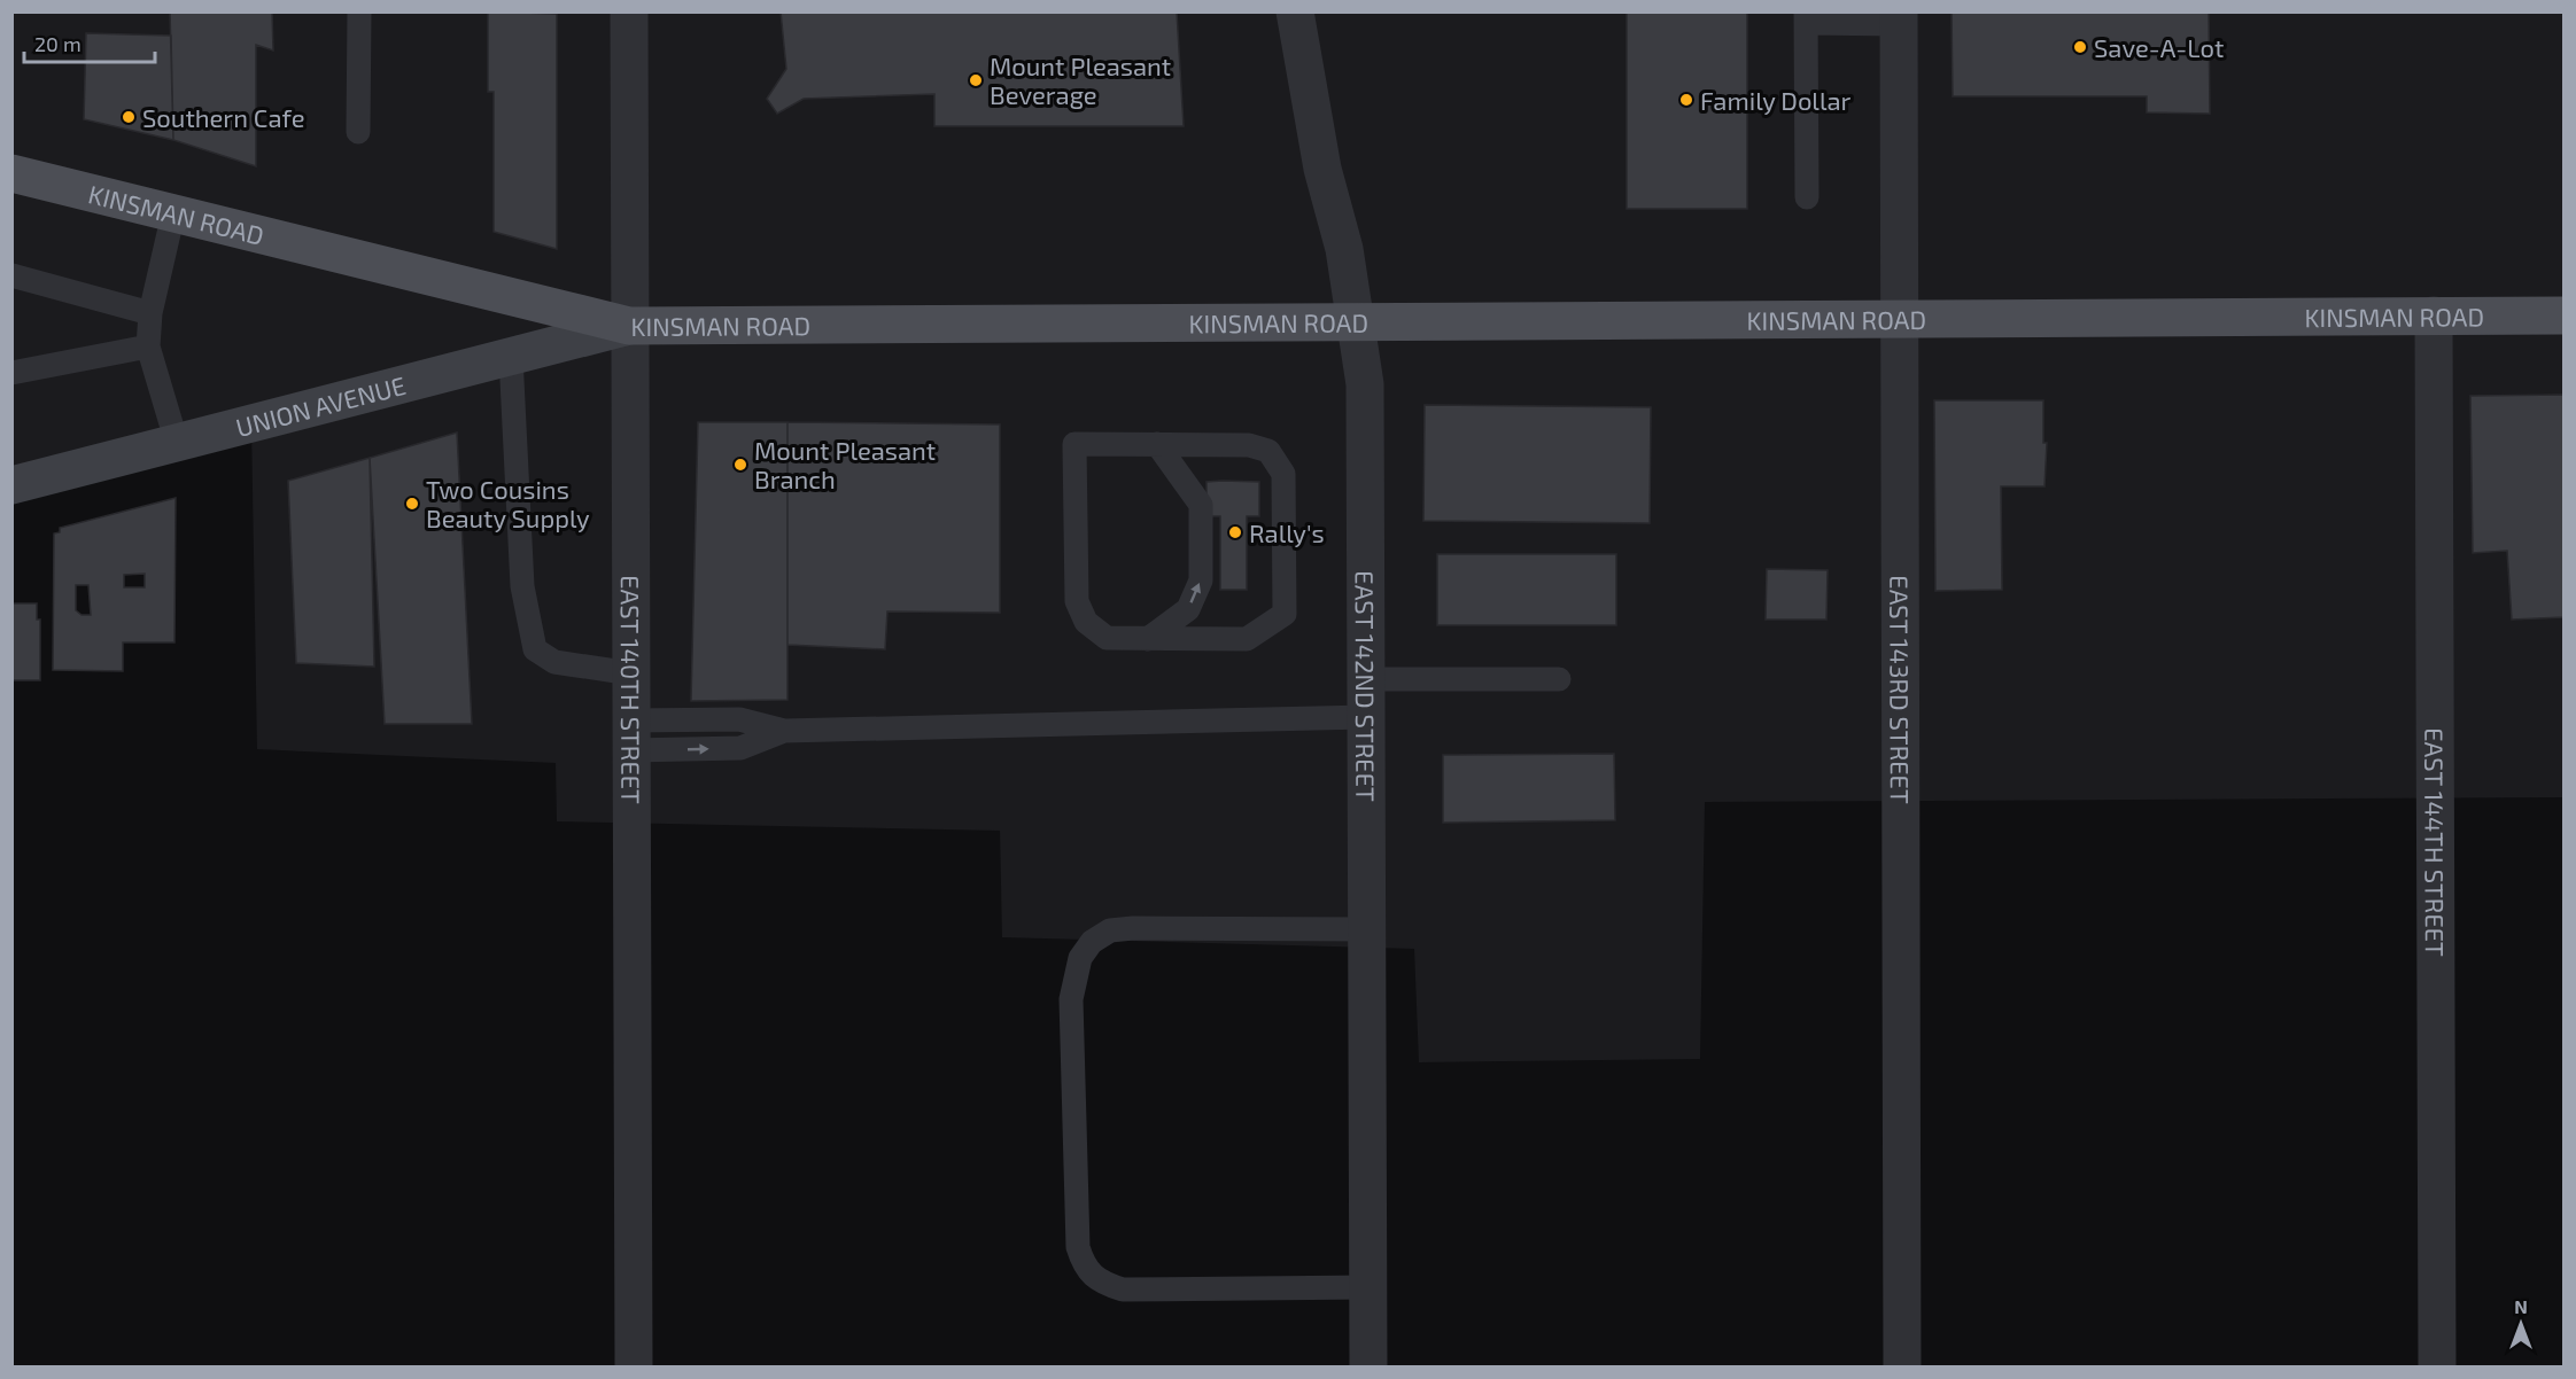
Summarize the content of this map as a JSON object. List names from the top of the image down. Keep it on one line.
{"streets":{"main road":["KINSMAN ROAD","UNION AVENUE"],"street":["EAST 142ND STREET","EAST 140TH STREET","EAST 143RD STREET","EAST 144TH STREET"]},"crossings":[["KINSMAN ROAD","UNION AVENUE"],["KINSMAN ROAD","EAST 142ND STREET"],["KINSMAN ROAD","EAST 140TH STREET"],["KINSMAN ROAD","EAST 143RD STREET"],["KINSMAN ROAD","EAST 144TH STREET"],["UNION AVENUE","EAST 140TH STREET"]],"places":["Save-A-Lot","Mount Pleasant Beverage","Family Dollar","Southern Cafe","Mount Pleasant Branch","Two Cousins Beauty Supply","Rally's"],"scale_bar":"20 m","north":"top"}
